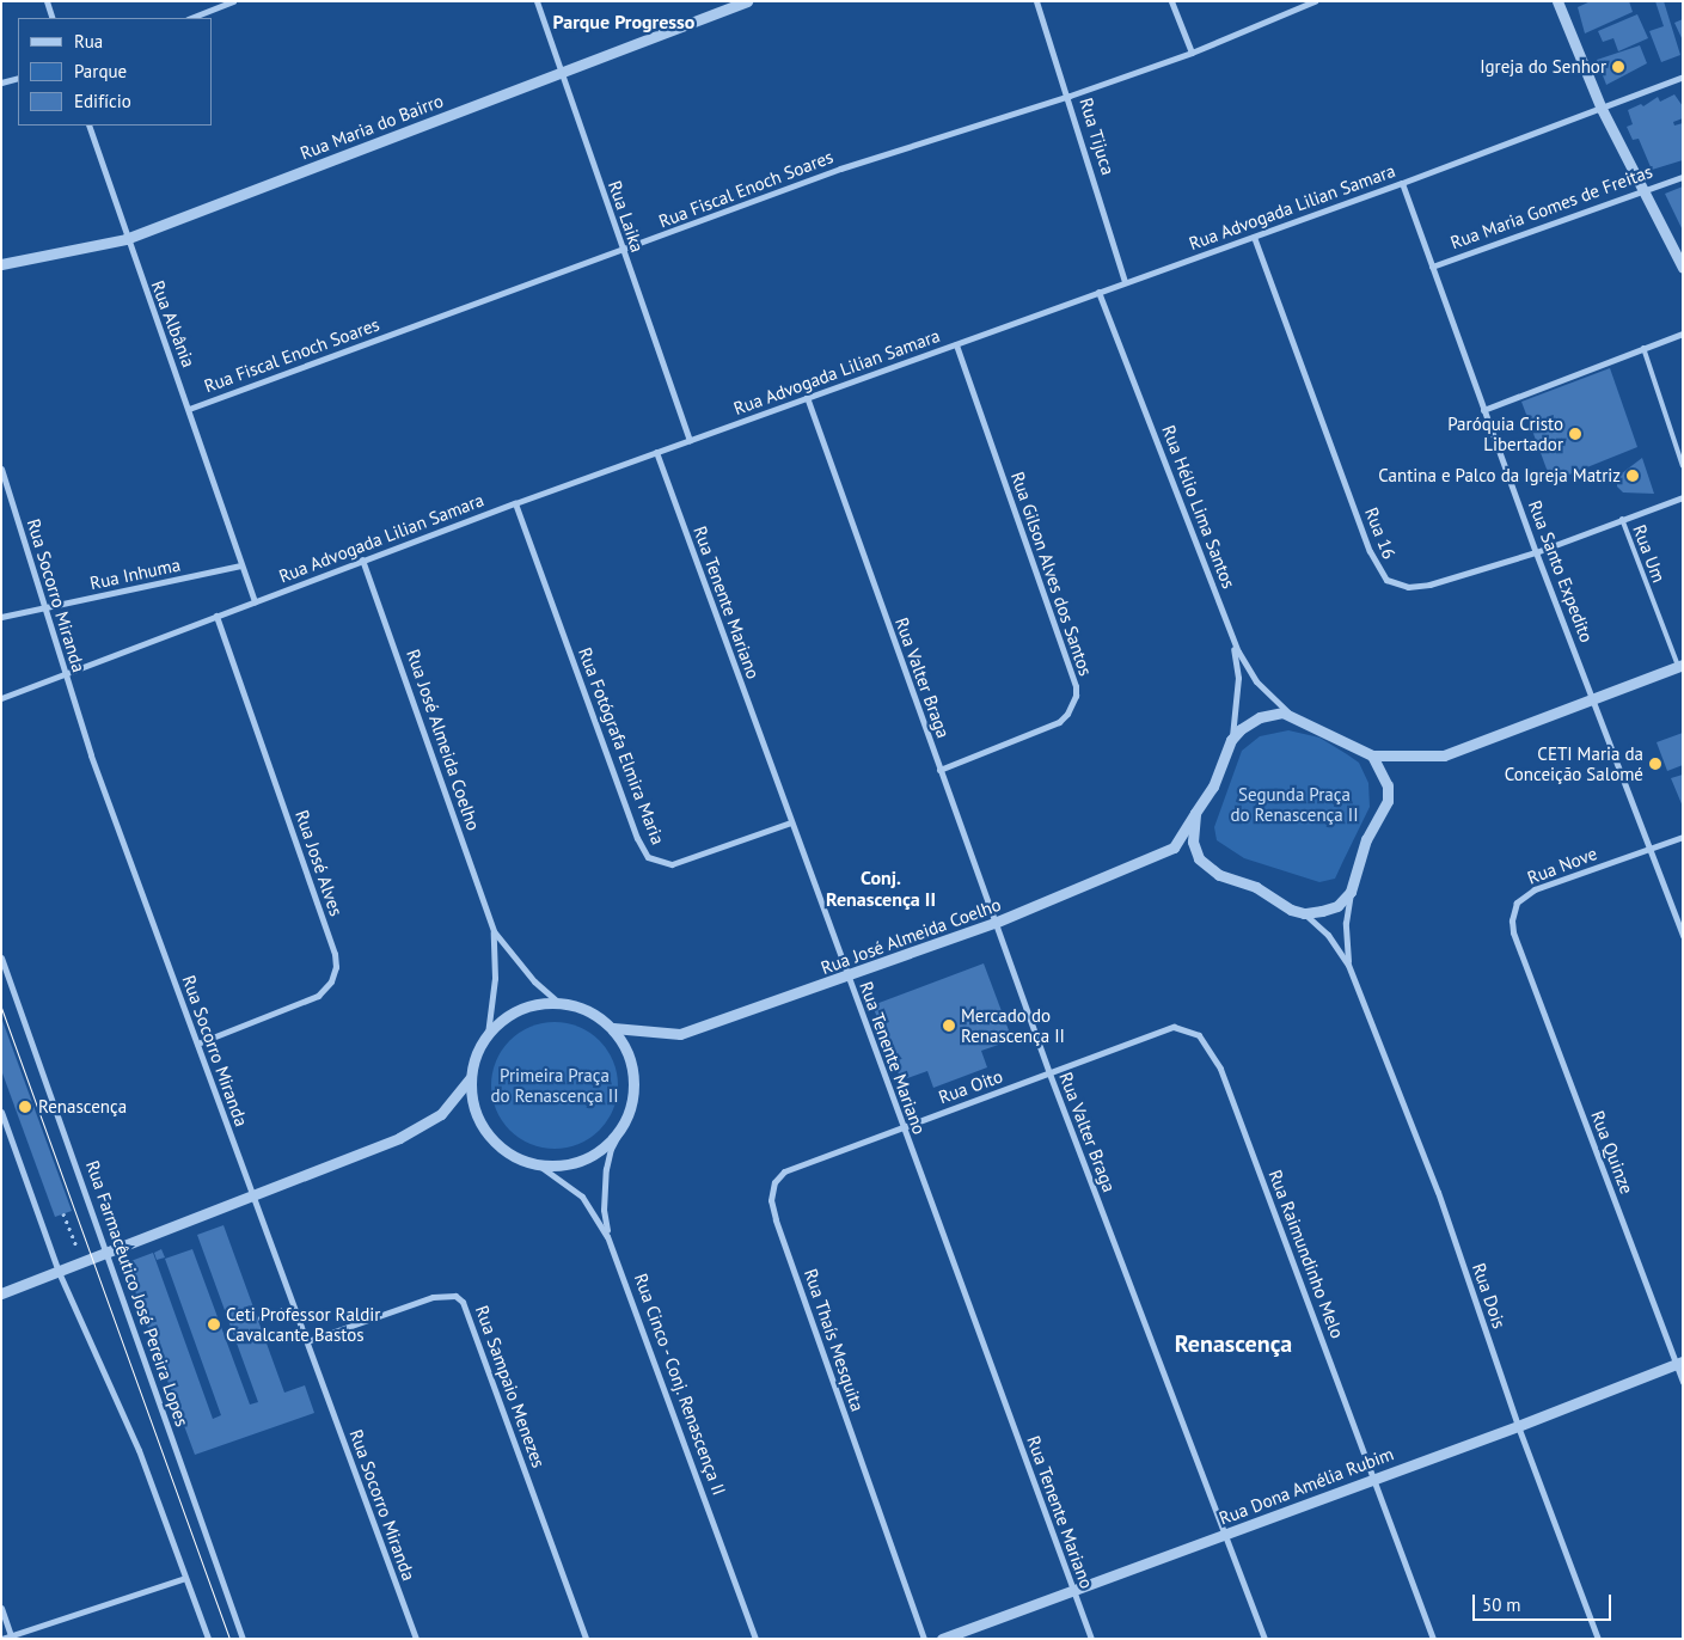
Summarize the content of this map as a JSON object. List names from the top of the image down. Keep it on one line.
{"streets":{"street":["Rua Maria do Bairro","Rua Tijuca","Rua Fiscal Enoch Soares","Rua Advogada Lilian Samara","Rua Maria Gomes de Freitas","Rua Laika","Rua Albânia","Rua Hélio Lima Santos","Rua 16","Rua Santo Expedito","Rua Inhuma","Rua Gilson Alves dos Santos","Rua Socorro Miranda","Rua Tenente Mariano","Rua Valter Braga","Rua José Almeida Coelho","Rua Fotógrafa Elmira Maria","Rua José Alves","Rua Nove","Rua Oito","Rua Quinze","Rua Raimundinho Melo","Rua Farmacêutico José Pereira Lopes","Rua Dois","Rua Thaís Mesquita","Rua Cinco - Conj. Renascença II","Rua Sampaio Menezes","Rua Dona Amélia Rubim"],"lane":["Rua Um"]},"crossings":[["Rua Maria do Bairro","Rua Laika"],["Rua Maria do Bairro","Rua Albânia"],["Rua Tijuca","Rua Fiscal Enoch Soares"],["Rua Tijuca","Rua Advogada Lilian Samara"],["Rua Fiscal Enoch Soares","Rua Laika"],["Rua Fiscal Enoch Soares","Rua Albânia"],["Rua Advogada Lilian Samara","Rua Laika"],["Rua Advogada Lilian Samara","Rua Albânia"],["Rua Advogada Lilian Samara","Rua Hélio Lima Santos"],["Rua Advogada Lilian Samara","Rua 16"],["Rua Advogada Lilian Samara","Rua Santo Expedito"],["Rua Advogada Lilian Samara","Rua Gilson Alves dos Santos"],["Rua Advogada Lilian Samara","Rua Socorro Miranda"],["Rua Advogada Lilian Samara","Rua Tenente Mariano"],["Rua Advogada Lilian Samara","Rua Valter Braga"],["Rua Advogada Lilian Samara","Rua José Almeida Coelho"],["Rua Advogada Lilian Samara","Rua Fotógrafa Elmira Maria"],["Rua Advogada Lilian Samara","Rua José Alves"],["Rua Maria Gomes de Freitas","Rua Santo Expedito"],["Rua Albânia","Rua Inhuma"],["Rua Hélio Lima Santos","Rua José Almeida Coelho"],["Rua 16","Rua Um"],["Rua 16","Rua Santo Expedito"],["Rua Santo Expedito","Rua Nove"],["Rua Inhuma","Rua Socorro Miranda"],["Rua Gilson Alves dos Santos","Rua Valter Braga"],["Rua Socorro Miranda","Rua José Alves"],["Rua Socorro Miranda","Rua Sampaio Menezes"],["Rua Tenente Mariano","Rua José Almeida Coelho"],["Rua Tenente Mariano","Rua Fotógrafa Elmira Maria"],["Rua Tenente Mariano","Rua Oito"],["Rua Tenente Mariano","Rua Thaís Mesquita"],["Rua Tenente Mariano","Rua Dona Amélia Rubim"],["Rua Valter Braga","Rua José Almeida Coelho"],["Rua Valter Braga","Rua Oito"],["Rua Valter Braga","Rua Raimundinho Melo"],["Rua Valter Braga","Rua Dona Amélia Rubim"],["Rua José Almeida Coelho","Rua Cinco - Conj. Renascença II"],["Rua Nove","Rua Quinze"],["Rua Oito","Rua Raimundinho Melo"],["Rua Oito","Rua Thaís Mesquita"],["Rua Quinze","Rua Dona Amélia Rubim"],["Rua Raimundinho Melo","Rua Dona Amélia Rubim"],["Rua Dois","Rua Dona Amélia Rubim"]],"districts":["Parque Progresso","Conj. Renascença II","Renascença"],"parks":["Segunda Praça do Renascença II","Primeira Praça do Renascença II"],"places":["Igreja do Senhor","Paróquia Cristo Libertador","Cantina e Palco da Igreja Matriz","CETI Maria da Conceição Salomé","Mercado do Renascença II","Renascença","Ceti Professor Raldir Cavalcante Bastos"],"legend":["Rua","Parque","Edifício"],"scale_bar":"50 m"}
